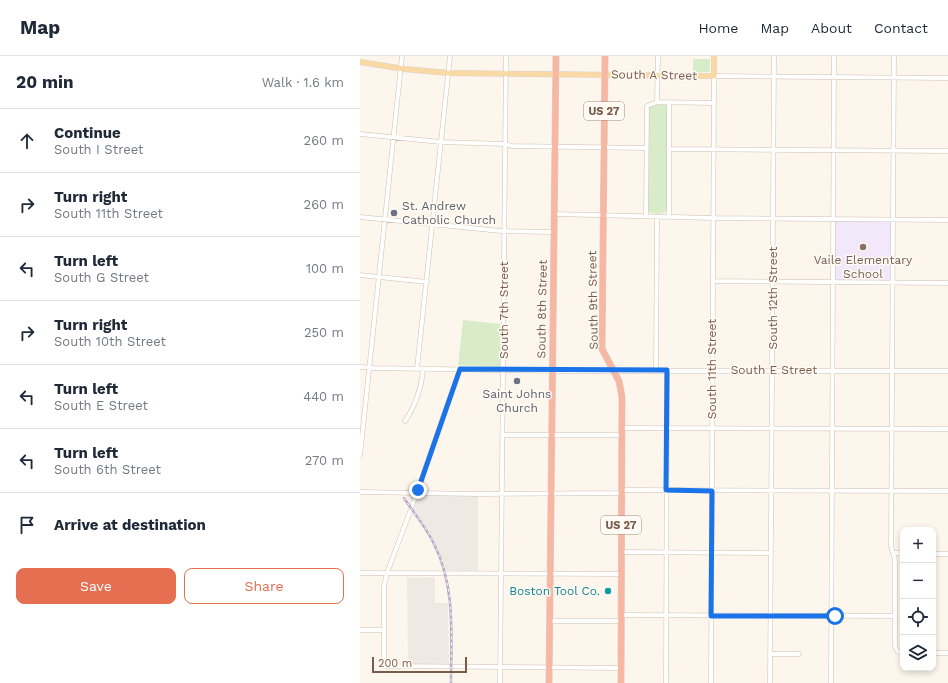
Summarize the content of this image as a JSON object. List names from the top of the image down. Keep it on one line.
{"streets":{"highway":["US 27","South 9th Street","South 8th Street"],"main road":["South A Street","South 11th Street"],"street":["South 12th Street","South 7th Street","South E Street"]},"crossings":[["South A Street","South 12th Street"],["South A Street","South 9th Street"],["South A Street","South 8th Street"],["South A Street","South 7th Street"],["South A Street","South 11th Street"],["South 12th Street","South E Street"],["South 9th Street","South E Street"],["South 8th Street","South E Street"],["South 7th Street","South E Street"],["South 11th Street","South E Street"]],"places":["St. Andrew Catholic Church","Vaile Elementary School","Saint Johns Church","Boston Tool Co."],"scale_bar":"200 m","page":{"header":"Map","nav":["Home","Map","About","Contact"],"heading":["20 min","Walk · 1.6 km"],"list":[["Continue","South I Street","260 m"],["Turn right","South 11th Street","260 m"],["Turn left","South G Street","100 m"],["Turn right","South 10th Street","250 m"],["Turn left","South E Street","440 m"],["Turn left","South 6th Street","270 m"],"Arrive at destination"],"map_buttons":["+","−"],"buttons":["Save","Share"],"scale":"200 m"}}
